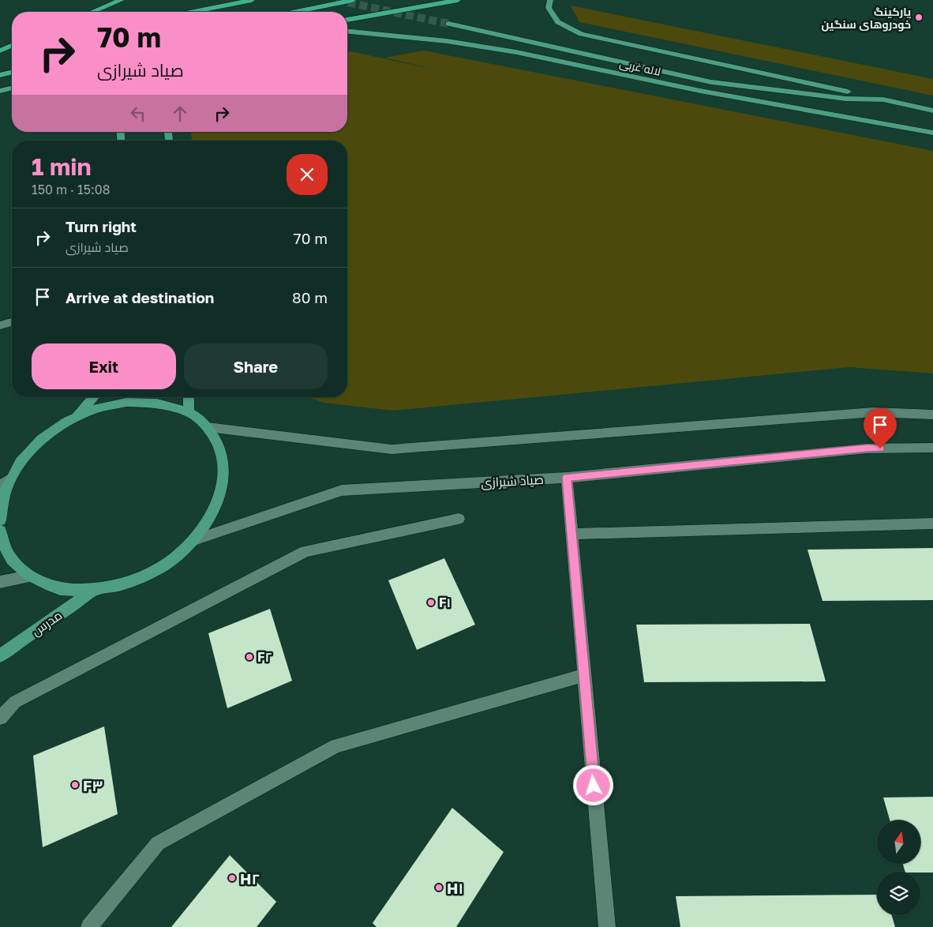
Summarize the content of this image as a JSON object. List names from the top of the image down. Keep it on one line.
{"streets":{"main road":["لاله غربی","مدرس"],"street":["صیاد شیرازی"]},"places":["پارکینگ خودروهای سنگین","F۱","F۲","F۳","H۲","H۱"],"north":"top","page":{"turn":["70 m","صیاد شیرازی"],"heading":["1 min","150 m · 15:08"],"list":[{"name":"Turn right","note":"صیاد شیرازی","value":"70 m"},{"name":"Arrive at destination","value":"80 m"}],"buttons":["Exit","Share"]}}
